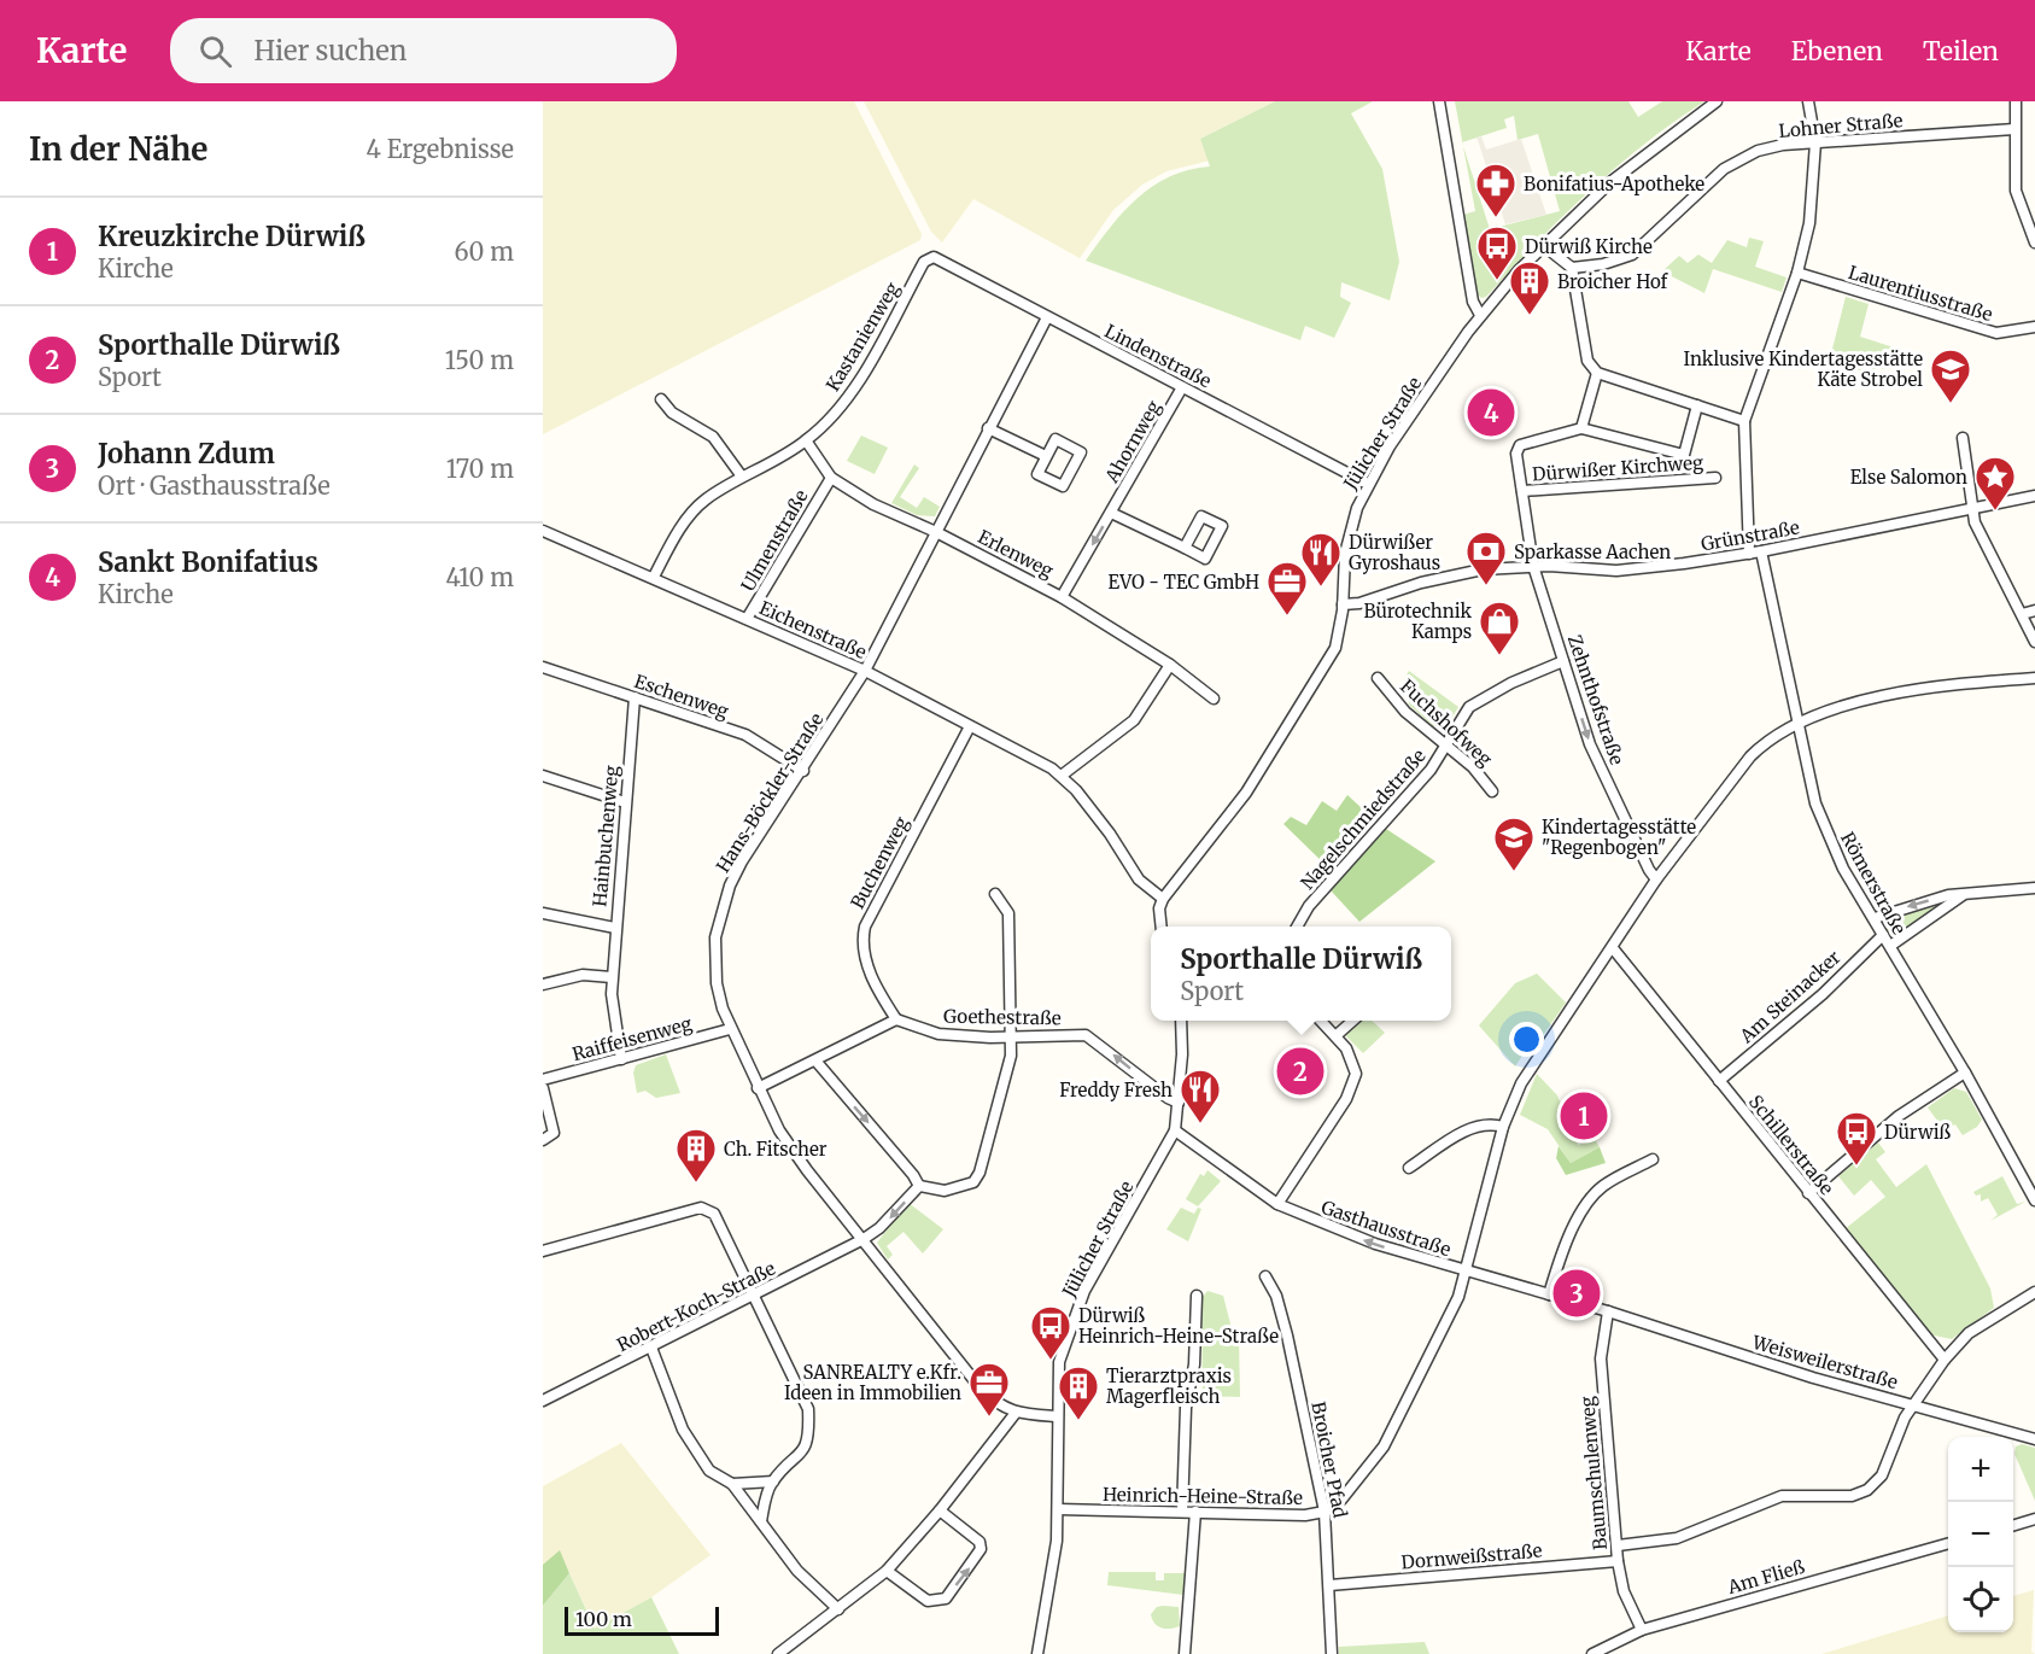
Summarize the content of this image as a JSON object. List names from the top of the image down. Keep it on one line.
{"streets":{"street":["Lohner Straße","Laurentiusstraße","Kastanienweg","Lindenstraße","Jülicher Straße","Ahornweg","Dürwißer Kirchweg","Grünstraße","Ulmenstraße","Erlenweg","Eichenstraße","Eschenweg","Zehnthofstraße","Fuchshofweg","Hans-Böckler-Straße","Nagelschmiedstraße","Hainbuchenweg","Buchenweg","Römerstraße","Am Steinacker","Goethestraße","Raiffeisenweg","Schillerstraße","Gasthausstraße","Robert-Koch-Straße","Weisweilerstraße","Broicher Pfad","Baumschulenweg","Heinrich-Heine-Straße","Dornweißstraße","Am Fließ"]},"crossings":[["Kastanienweg","Lindenstraße"],["Kastanienweg","Erlenweg"],["Kastanienweg","Eichenstraße"],["Lindenstraße","Jülicher Straße"],["Lindenstraße","Ahornweg"],["Lindenstraße","Hans-Böckler-Straße"],["Jülicher Straße","Grünstraße"],["Jülicher Straße","Eichenstraße"],["Jülicher Straße","Hans-Böckler-Straße"],["Jülicher Straße","Goethestraße"],["Jülicher Straße","Gasthausstraße"],["Jülicher Straße","Heinrich-Heine-Straße"],["Ahornweg","Erlenweg"],["Dürwißer Kirchweg","Grünstraße"],["Dürwißer Kirchweg","Zehnthofstraße"],["Grünstraße","Zehnthofstraße"],["Grünstraße","Römerstraße"],["Ulmenstraße","Erlenweg"],["Ulmenstraße","Eichenstraße"],["Erlenweg","Hans-Böckler-Straße"],["Eichenstraße","Hans-Böckler-Straße"],["Eichenstraße","Buchenweg"],["Eschenweg","Hans-Böckler-Straße"],["Eschenweg","Hainbuchenweg"],["Zehnthofstraße","Nagelschmiedstraße"],["Zehnthofstraße","Heinrich-Heine-Straße"],["Fuchshofweg","Nagelschmiedstraße"],["Hans-Böckler-Straße","Raiffeisenweg"],["Hans-Böckler-Straße","Robert-Koch-Straße"],["Hainbuchenweg","Raiffeisenweg"],["Buchenweg","Goethestraße"],["Römerstraße","Am Steinacker"],["Römerstraße","Heinrich-Heine-Straße"],["Am Steinacker","Schillerstraße"],["Schillerstraße","Heinrich-Heine-Straße"],["Gasthausstraße","Weisweilerstraße"],["Gasthausstraße","Baumschulenweg"],["Gasthausstraße","Heinrich-Heine-Straße"],["Weisweilerstraße","Baumschulenweg"],["Broicher Pfad","Heinrich-Heine-Straße"],["Broicher Pfad","Dornweißstraße"],["Baumschulenweg","Dornweißstraße"],["Baumschulenweg","Am Fließ"]],"one_way":["Ahornweg","Zehnthofstraße","Goethestraße","Gasthausstraße"],"places":{"pharmacy":["Bonifatius-Apotheke"],"bus stop":["Dürwiß Kirche","Dürwiß","Dürwiß Heinrich-Heine-Straße"],"building":["Broicher Hof","Ch. Fitscher","Tierarztpraxis Magerfleisch"],"school or university":["Inklusive Kindertagesstätte Käte Strobel","Kindertagesstätte \"Regenbogen\""],"place":["Else Salomon"],"bank":["Sparkasse Aachen"],"restaurant":["Dürwißer Gyroshaus","Freddy Fresh"],"office":["EVO - TEC GmbH","SANREALTY e.Kfr. Ideen in Immobilien"],"shop":["Bürotechnik Kamps"]},"scale_bar":"100 m","page":{"header":"Karte","search":"Hier suchen","nav":["Karte","Ebenen","Teilen"],"heading":["In der Nähe","4 Ergebnisse"],"list":[{"mark":"1","name":"Kreuzkirche Dürwiß","note":"Kirche","value":"60 m"},{"mark":"2","name":"Sporthalle Dürwiß","note":"Sport","value":"150 m"},{"mark":"3","name":"Johann Zdum","note":"Ort · Gasthausstraße","value":"170 m"},{"mark":"4","name":"Sankt Bonifatius","note":"Kirche","value":"410 m"}],"pins":["4","2","1","3"],"popup":["Sporthalle Dürwiß","Sport"],"map_buttons":["+","−"],"scale":"100 m"}}
